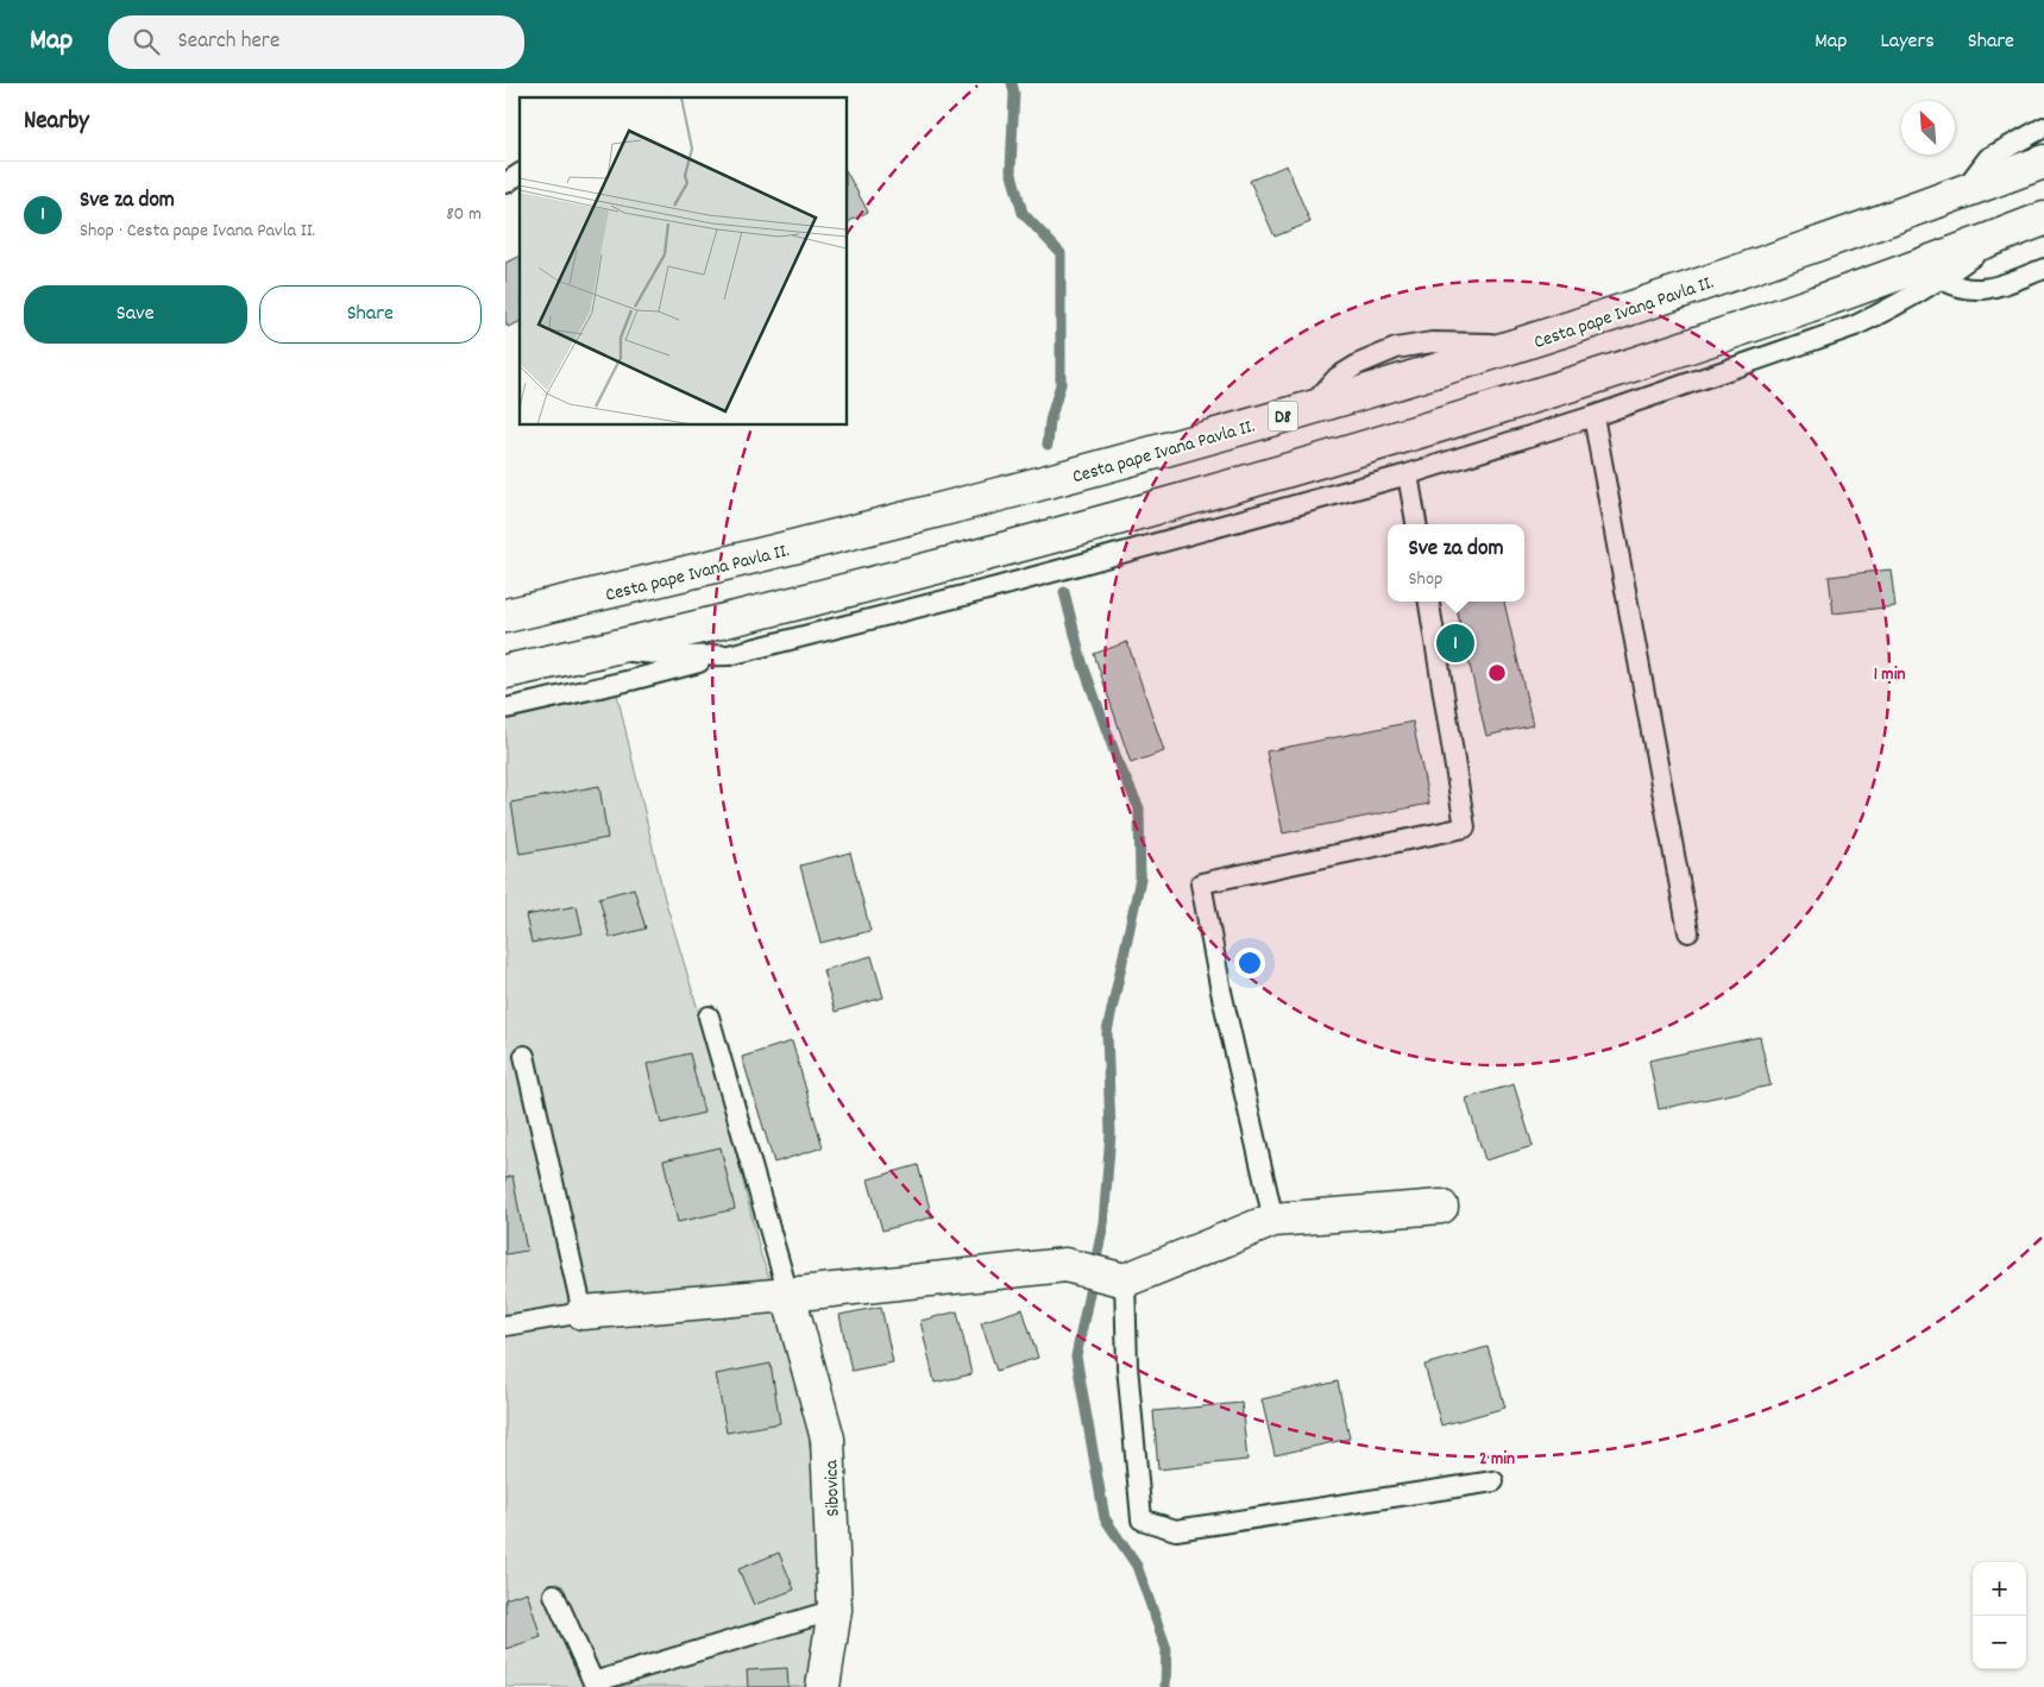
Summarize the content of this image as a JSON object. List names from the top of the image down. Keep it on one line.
{"streets":{"main road":["Cesta pape Ivana Pavla II.","D8","Sibovica"]},"north":"top left","page":{"header":"Map","search":"Search here","nav":["Map","Layers","Share"],"heading":"Nearby","list":[{"mark":"1","name":"Sve za dom","note":"Shop · Cesta pape Ivana Pavla II.","value":"80 m"}],"buttons":["Save","Share"],"popup":["Sve za dom","Shop"],"pins":"1","map_buttons":["+","−"]},"rings":["1 min","2 min"]}
